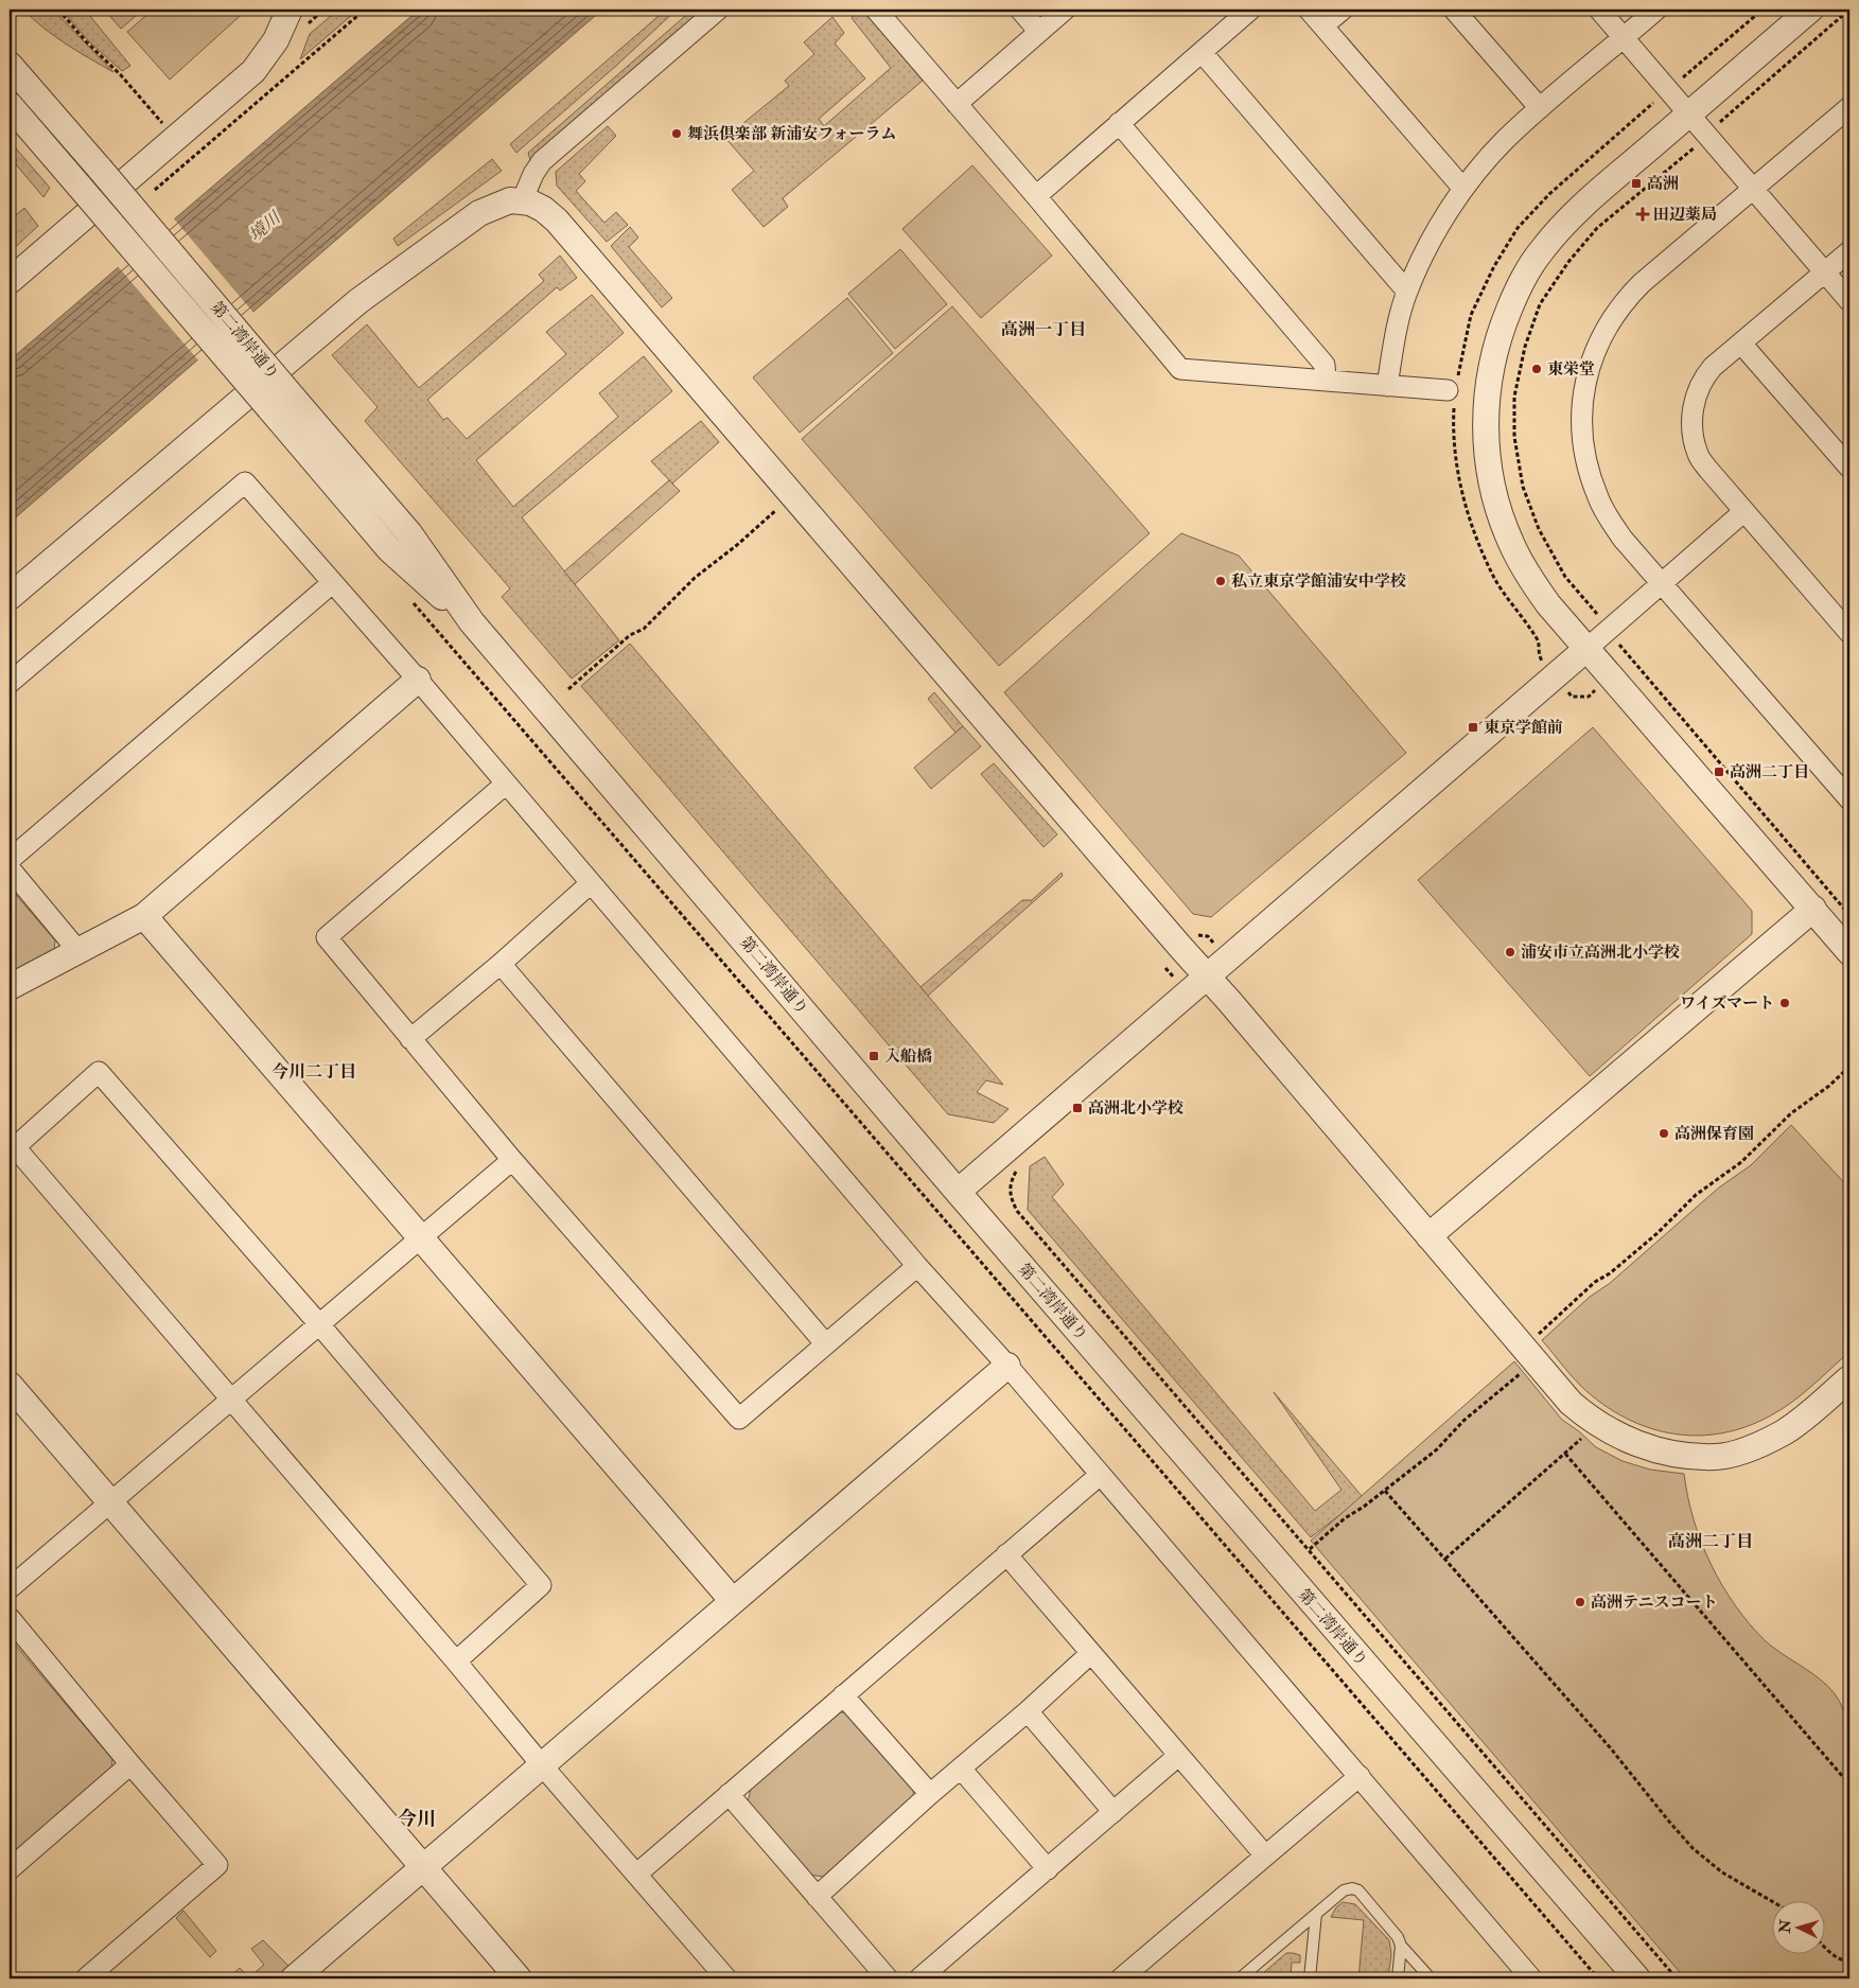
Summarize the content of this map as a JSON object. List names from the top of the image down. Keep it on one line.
{"streets":{"street":["第二湾岸通り"]},"districts":["高洲一丁目","今川二丁目","高洲二丁目","今川"],"water":["境川"],"places":{"other":["舞浜倶楽部 新浦安フォーラム","東栄堂","私立東京学館浦安中学校","浦安市立高洲北小学校","ワイズマート","高洲保育園","高洲テニスコート"],"transit":["高洲","東京学館前","高洲二丁目","入船橋","高洲北小学校"],"health":["田辺薬局"]},"north":"left"}
